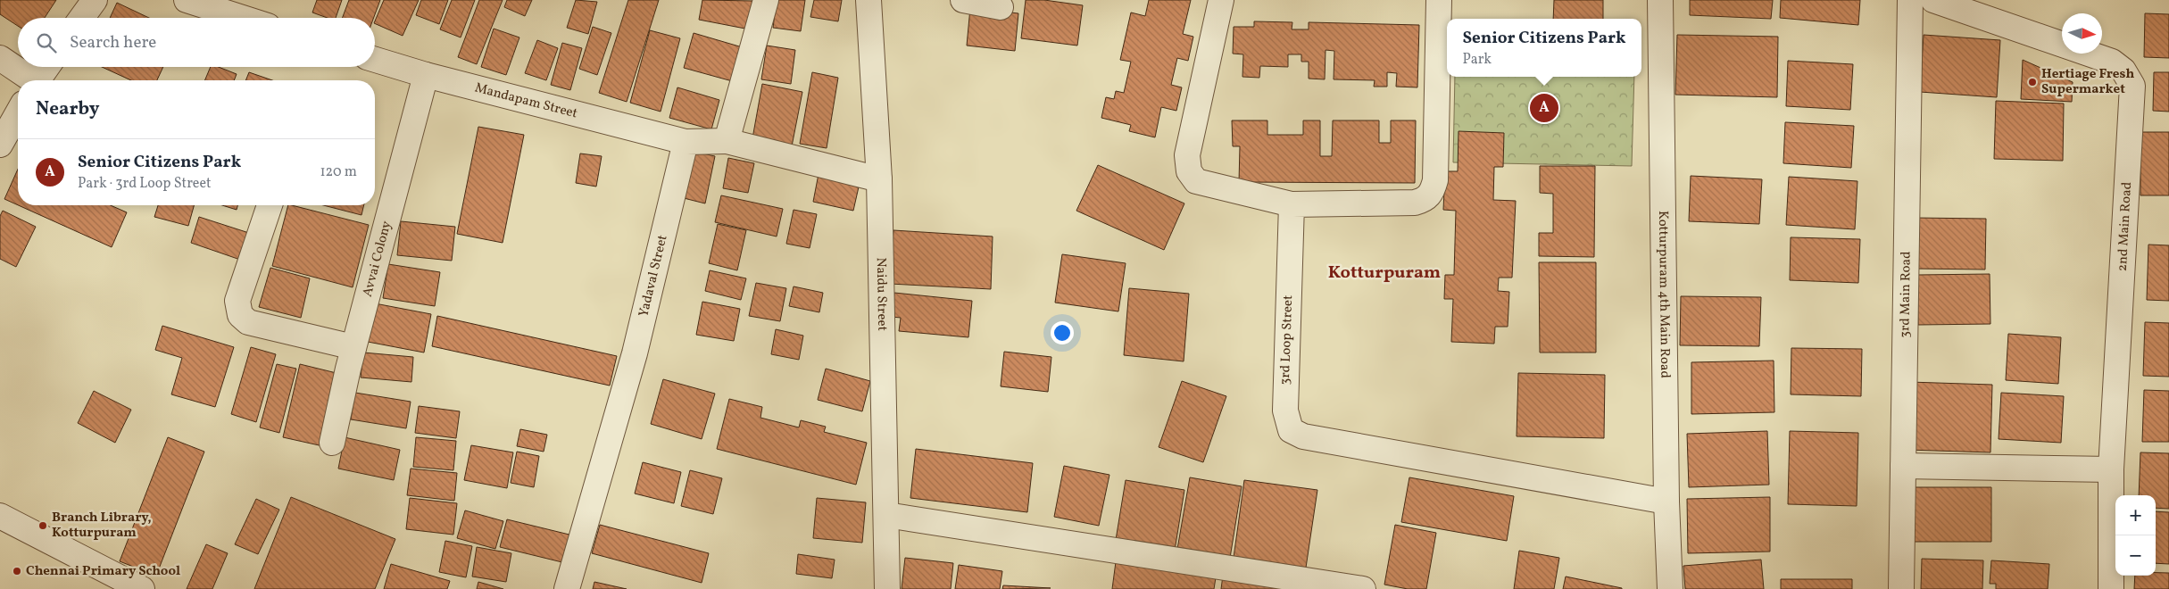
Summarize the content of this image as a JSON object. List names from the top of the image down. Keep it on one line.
{"streets":{"street":["Mandapam Street","2nd Main Road","Avvai Colony","Yadaval Street","Naidu Street","Kotturpuram 4th Main Road","3rd Main Road","3rd Loop Street"]},"crossings":[["Mandapam Street","Avvai Colony"],["Mandapam Street","Yadaval Street"],["Kotturpuram 4th Main Road","3rd Loop Street"]],"districts":["Kotturpuram"],"places":["Hertiage Fresh Supermarket","Branch Library, Kotturpuram","Chennai Primary School"],"north":"right","page":{"search":"Search here","popup":["Senior Citizens Park","Park"],"heading":"Nearby","pins":"A","list":[{"mark":"A","name":"Senior Citizens Park","note":"Park · 3rd Loop Street","value":"120 m"}],"map_buttons":["+","−"]}}
